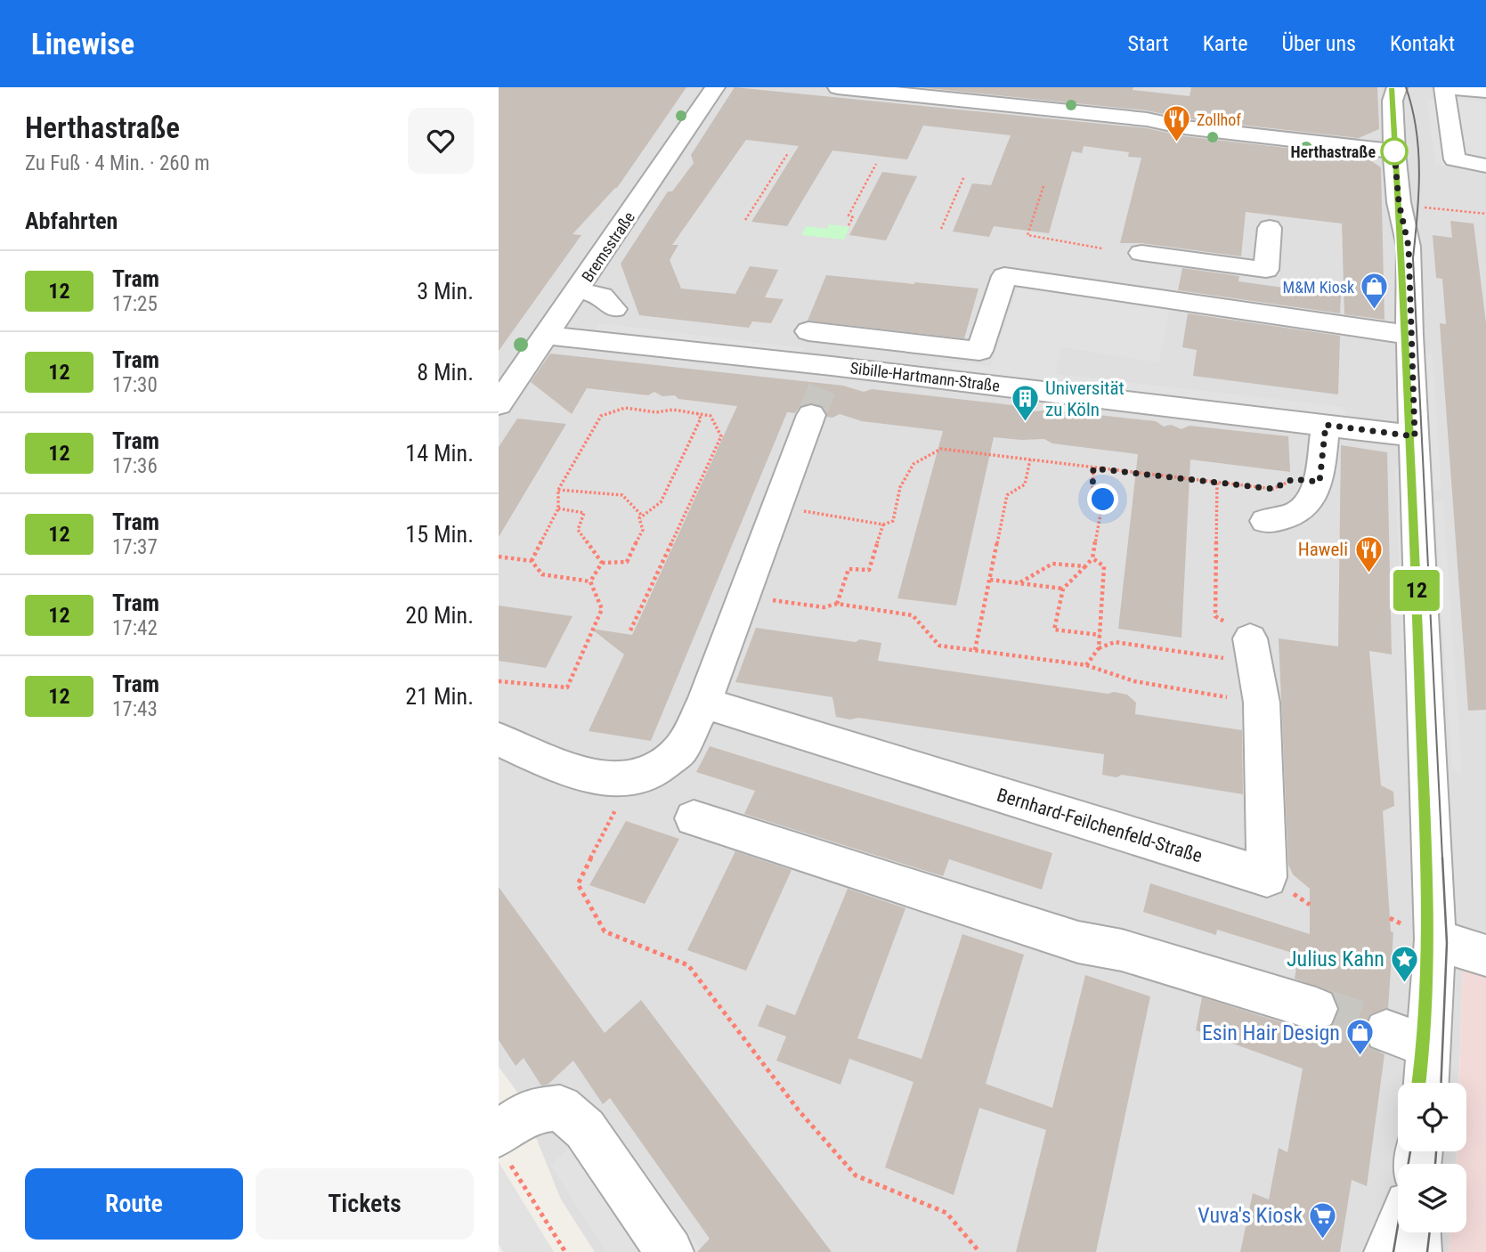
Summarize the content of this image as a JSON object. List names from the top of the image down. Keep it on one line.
{"streets":{"street":["Bremsstraße","Sibille-Hartmann-Straße","Bernhard-Feilchenfeld-Straße"]},"crossings":[["Bremsstraße","Sibille-Hartmann-Straße"]],"places":{"restaurant":["Zollhof","Haweli"],"other":["Herthastraße"],"shop":["M&M Kiosk","Esin Hair Design"],"building":["Universität zu Köln"],"place":["Julius Kahn"],"supermarket":["Vuva's Kiosk"]},"lines":["tram line 12"],"page":{"header":"Linewise","nav":["Start","Karte","Über uns","Kontakt"],"heading":[["Herthastraße","Zu Fuß · 4 Min. · 260 m"],"Abfahrten"],"on_map":"12","list":[{"mark":"12","name":"Tram","note":"17:25","value":"3 Min."},{"mark":"12","name":"Tram","note":"17:30","value":"8 Min."},{"mark":"12","name":"Tram","note":"17:36","value":"14 Min."},{"mark":"12","name":"Tram","note":"17:37","value":"15 Min."},{"mark":"12","name":"Tram","note":"17:42","value":"20 Min."},{"mark":"12","name":"Tram","note":"17:43","value":"21 Min."}],"buttons":["Route","Tickets"]}}
